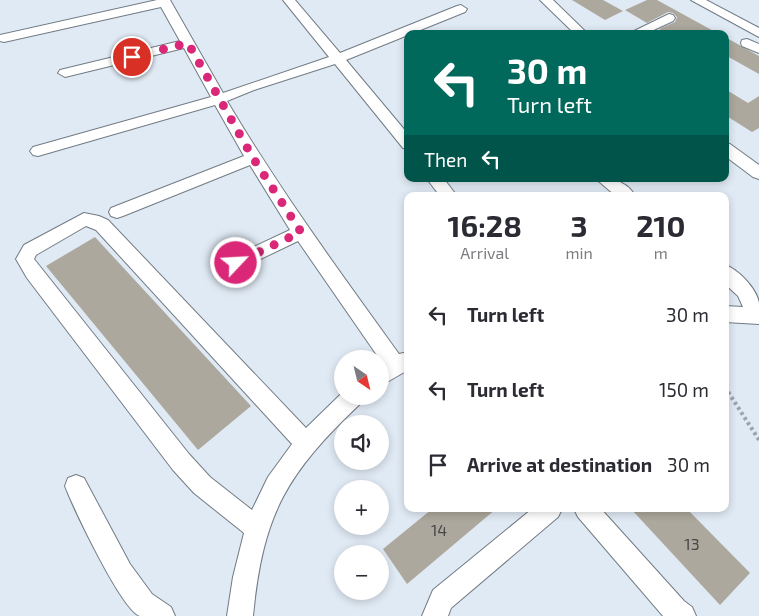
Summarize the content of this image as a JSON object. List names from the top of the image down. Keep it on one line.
{"house_numbers":["14","13"],"north":"bottom right","page":{"turn":["30 m","Turn left"],"then":"Then","eta":["16:28","Arrival","3","min","210","m"],"list":[{"name":"Turn left","value":"30 m"},{"name":"Turn left","value":"150 m"},{"name":"Arrive at destination","value":"30 m"}],"map_buttons":["+","−"]}}
